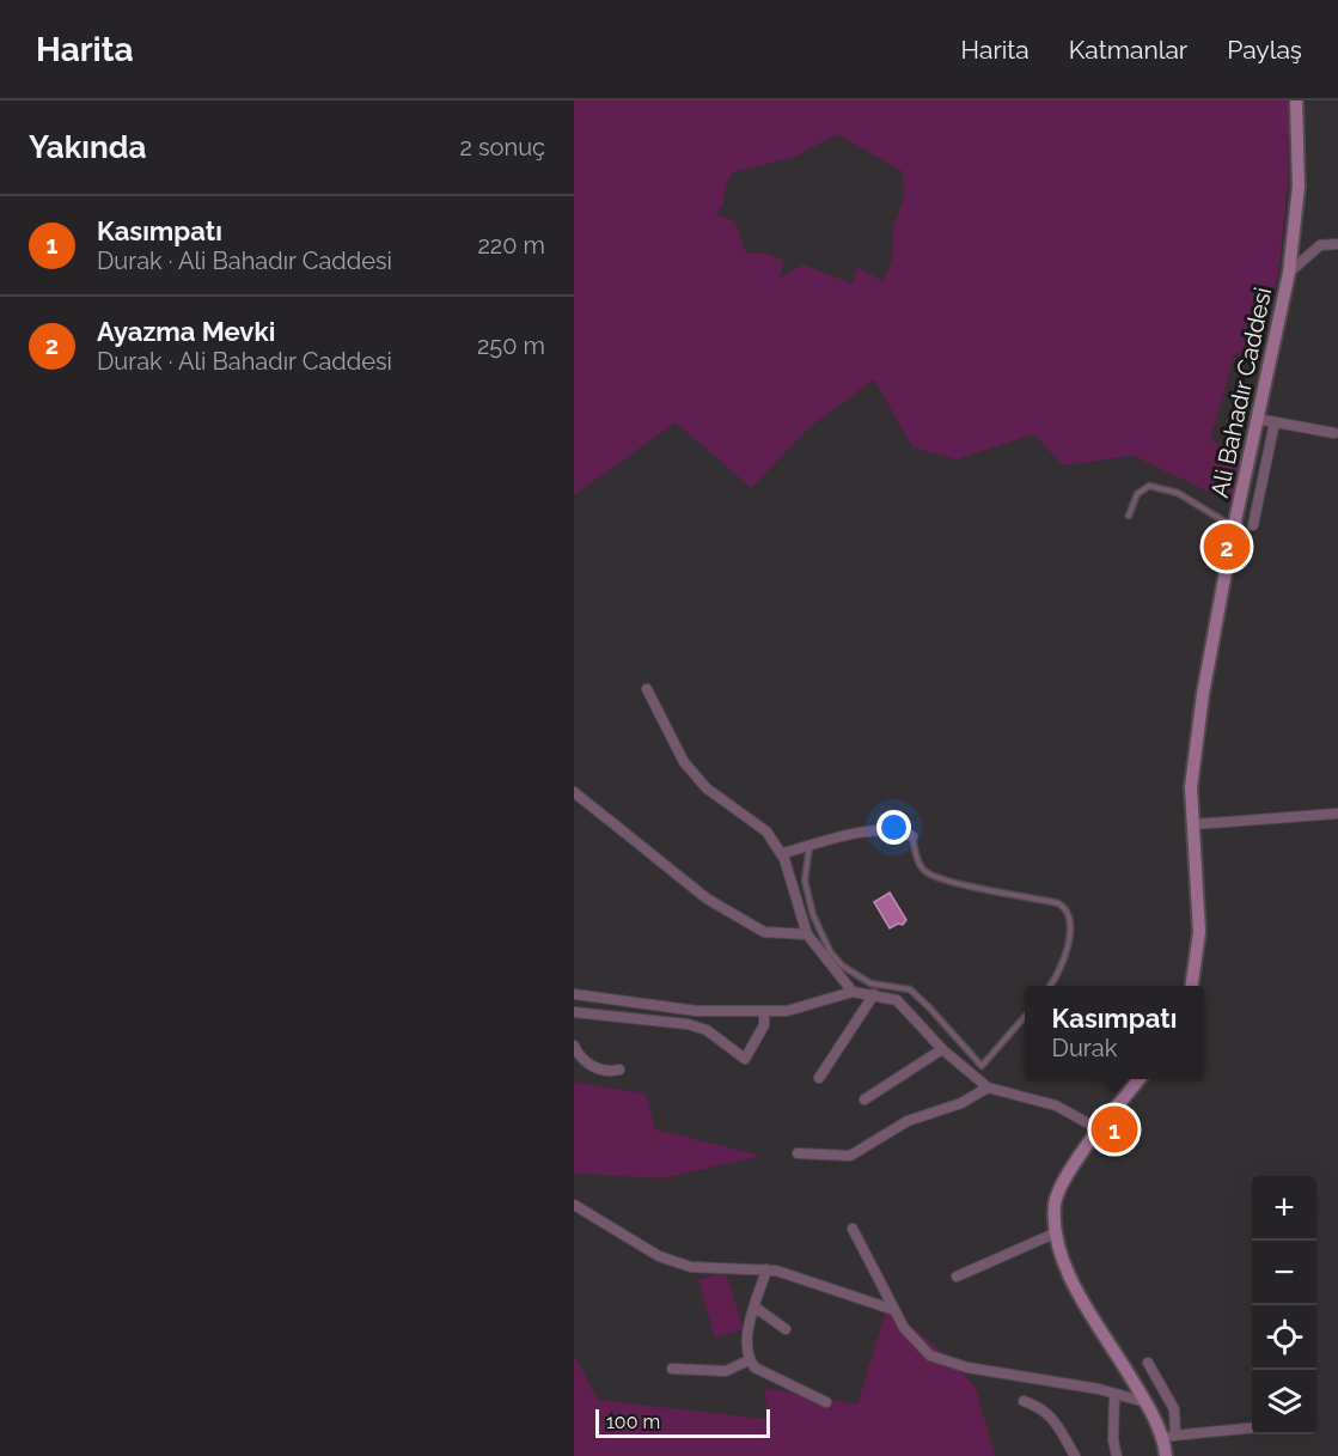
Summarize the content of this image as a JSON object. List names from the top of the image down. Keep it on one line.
{"streets":{"main road":["Ali Bahadır Caddesi"]},"scale_bar":"100 m","page":{"header":"Harita","nav":["Harita","Katmanlar","Paylaş"],"heading":["Yakında","2 sonuç"],"list":[{"mark":"1","name":"Kasımpatı","note":"Durak · Ali Bahadır Caddesi","value":"220 m"},{"mark":"2","name":"Ayazma Mevki","note":"Durak · Ali Bahadır Caddesi","value":"250 m"}],"pins":["2","1"],"popup":["Kasımpatı","Durak"],"map_buttons":["+","−"],"scale":"100 m"}}
